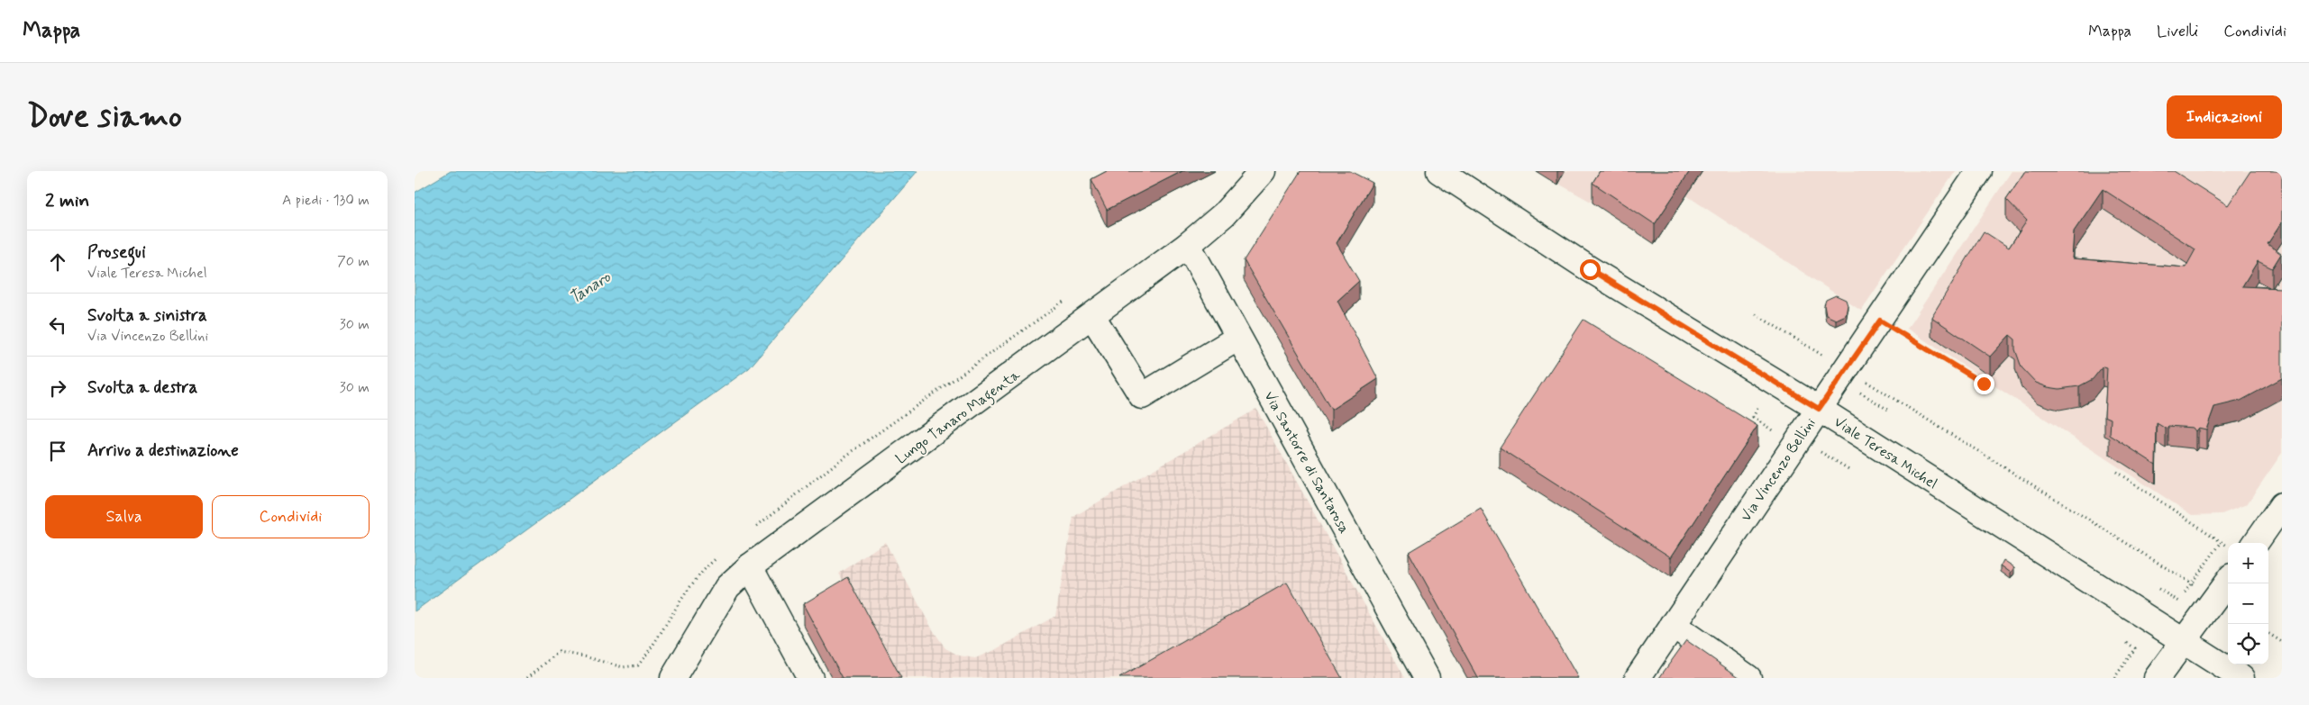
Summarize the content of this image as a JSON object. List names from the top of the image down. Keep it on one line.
{"streets":{"street":["Lungo Tanaro Magenta","Viale Teresa Michel","Via Santorre di Santarosa","Via Vincenzo Bellini"]},"crossings":[["Lungo Tanaro Magenta","Via Santorre di Santarosa"],["Viale Teresa Michel","Via Vincenzo Bellini"]],"water":["Tanaro"],"page":{"header":"Mappa","nav":["Mappa","Livelli","Condividi"],"buttons":["Indicazioni",["Salva","Condividi"]],"title":"Dove siamo","heading":["2 min","A piedi · 130 m"],"list":[["Prosegui","Viale Teresa Michel","70 m"],["Svolta a sinistra","Via Vincenzo Bellini","30 m"],["Svolta a destra","30 m"],"Arrivo a destinazione"],"map_buttons":["+","−"]}}
